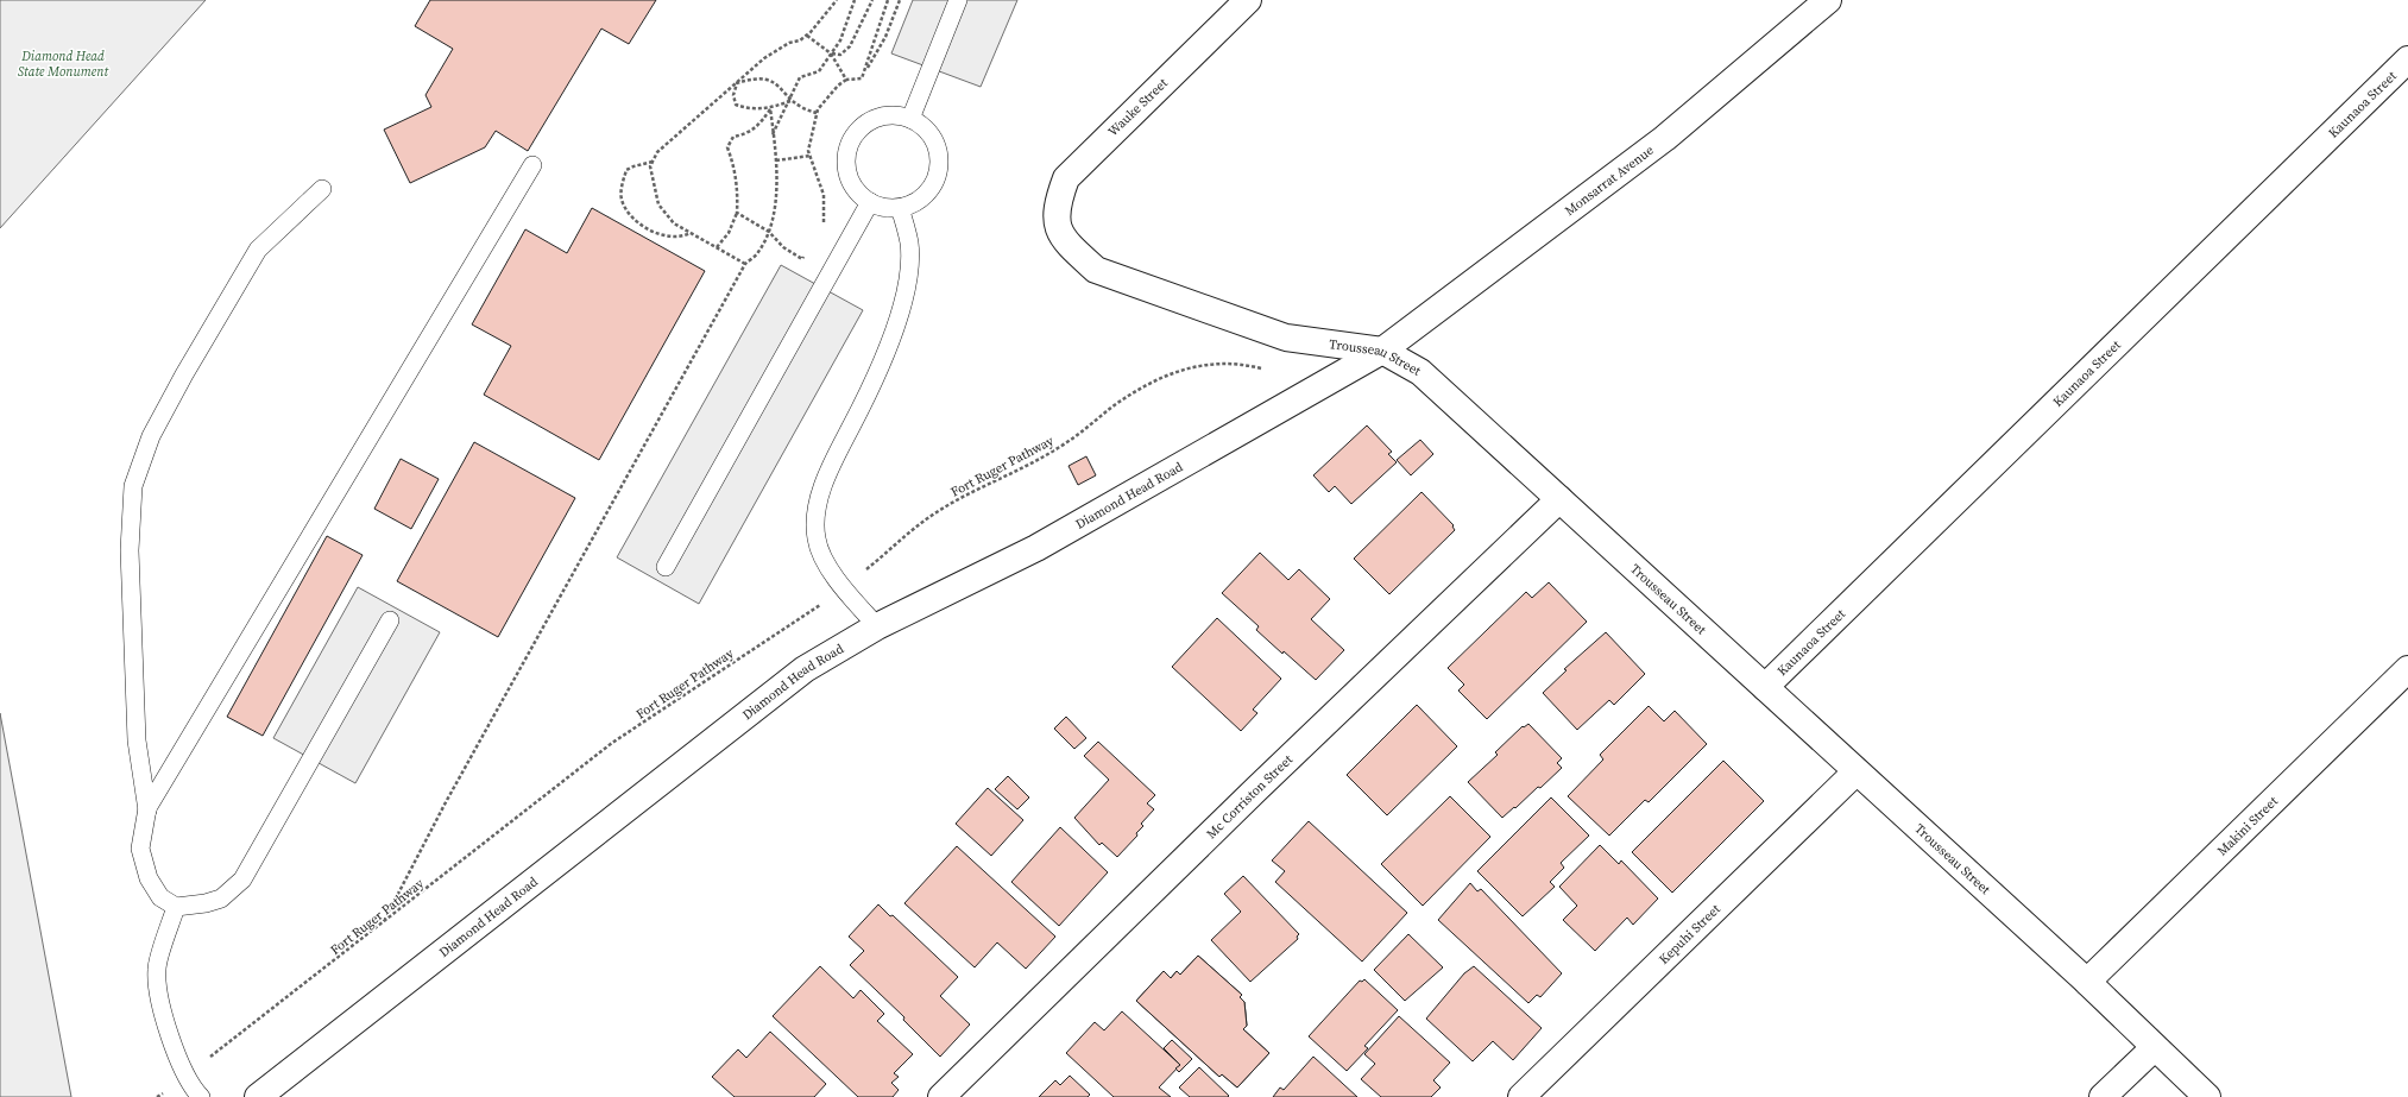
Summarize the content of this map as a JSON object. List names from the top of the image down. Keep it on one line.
{"streets":{"street":["Kaunaoa Street","Wauke Street","Monsarrat Avenue","Trousseau Street","Diamond Head Road","Mc Corriston Street","Makini Street","Kepuhi Street"],"path":["Fort Ruger Pathway"]},"crossings":[["Kaunaoa Street","Trousseau Street"],["Wauke Street","Trousseau Street"],["Monsarrat Avenue","Trousseau Street"],["Monsarrat Avenue","Diamond Head Road"],["Trousseau Street","Diamond Head Road"],["Trousseau Street","Mc Corriston Street"],["Trousseau Street","Makini Street"],["Trousseau Street","Kepuhi Street"]],"parks":["Diamond Head State Monument"]}
